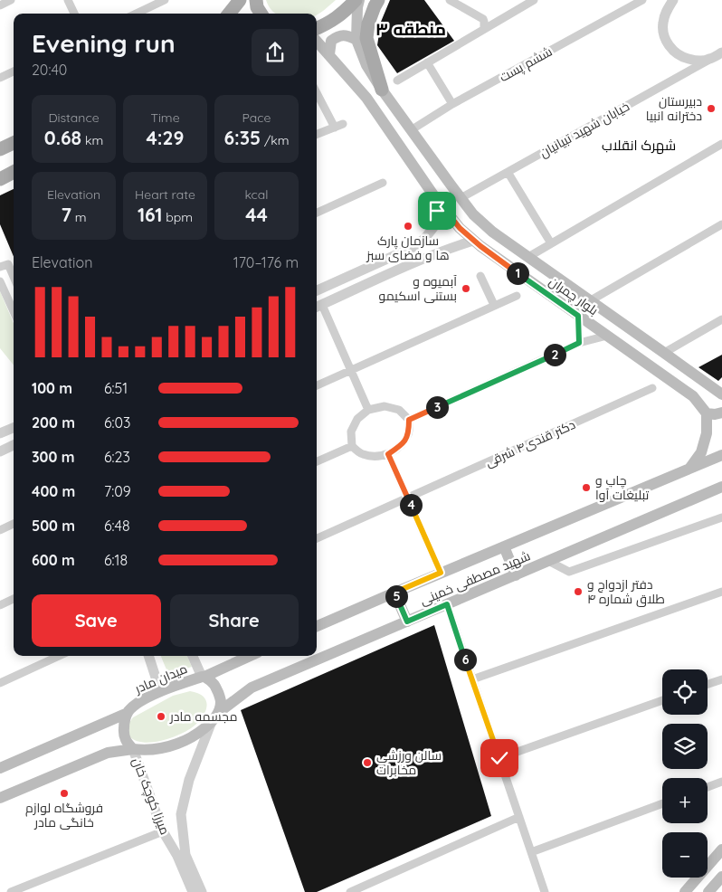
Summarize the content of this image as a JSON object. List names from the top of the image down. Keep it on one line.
{"streets":{"main road":["بلوار چمران","شهید مصطفی خمینی","میدان مادر"],"street":["ششم پست","خیابان شهید تبیانیان","دکتر قندی۴ شرقی","میرزا کوچک خان"]},"crossings":[["ششم پست","بلوار چمران"],["خیابان شهید تبیانیان","بلوار چمران"],["شهید مصطفی خمینی","میدان مادر"]],"districts":["منطقه ۳","شهرک انقلاب"],"places":["دبیرستان دخترانه انبیا","سازمان پارک ها و فضای سبز","آبمیوه و بستنی اسکیمو","چاپ و تبلیغات آوا","دفتر ازدواج و طلاق شماره ۴","مجسمه مادر","سالن ورزشی مخابرات","فروشگاه لوازم خانگی مادر"],"page":{"heading":["Evening run","20:40"],"stats":[["Distance","0.68 km"],["Time","4:29"],["Pace","6:35 /km"],["Elevation","7 m"],["Heart rate","161 bpm"],["kcal","44"]],"chart":["Elevation","170–176 m"],"pins":["1","2","3","4","5","6"],"list":[{"name":"100 m","note":"6:51"},{"name":"200 m","note":"6:03"},{"name":"300 m","note":"6:23"},{"name":"400 m","note":"7:09"},{"name":"500 m","note":"6:48"},{"name":"600 m","note":"6:18"}],"buttons":["Save","Share"],"map_buttons":["+","−"]}}
